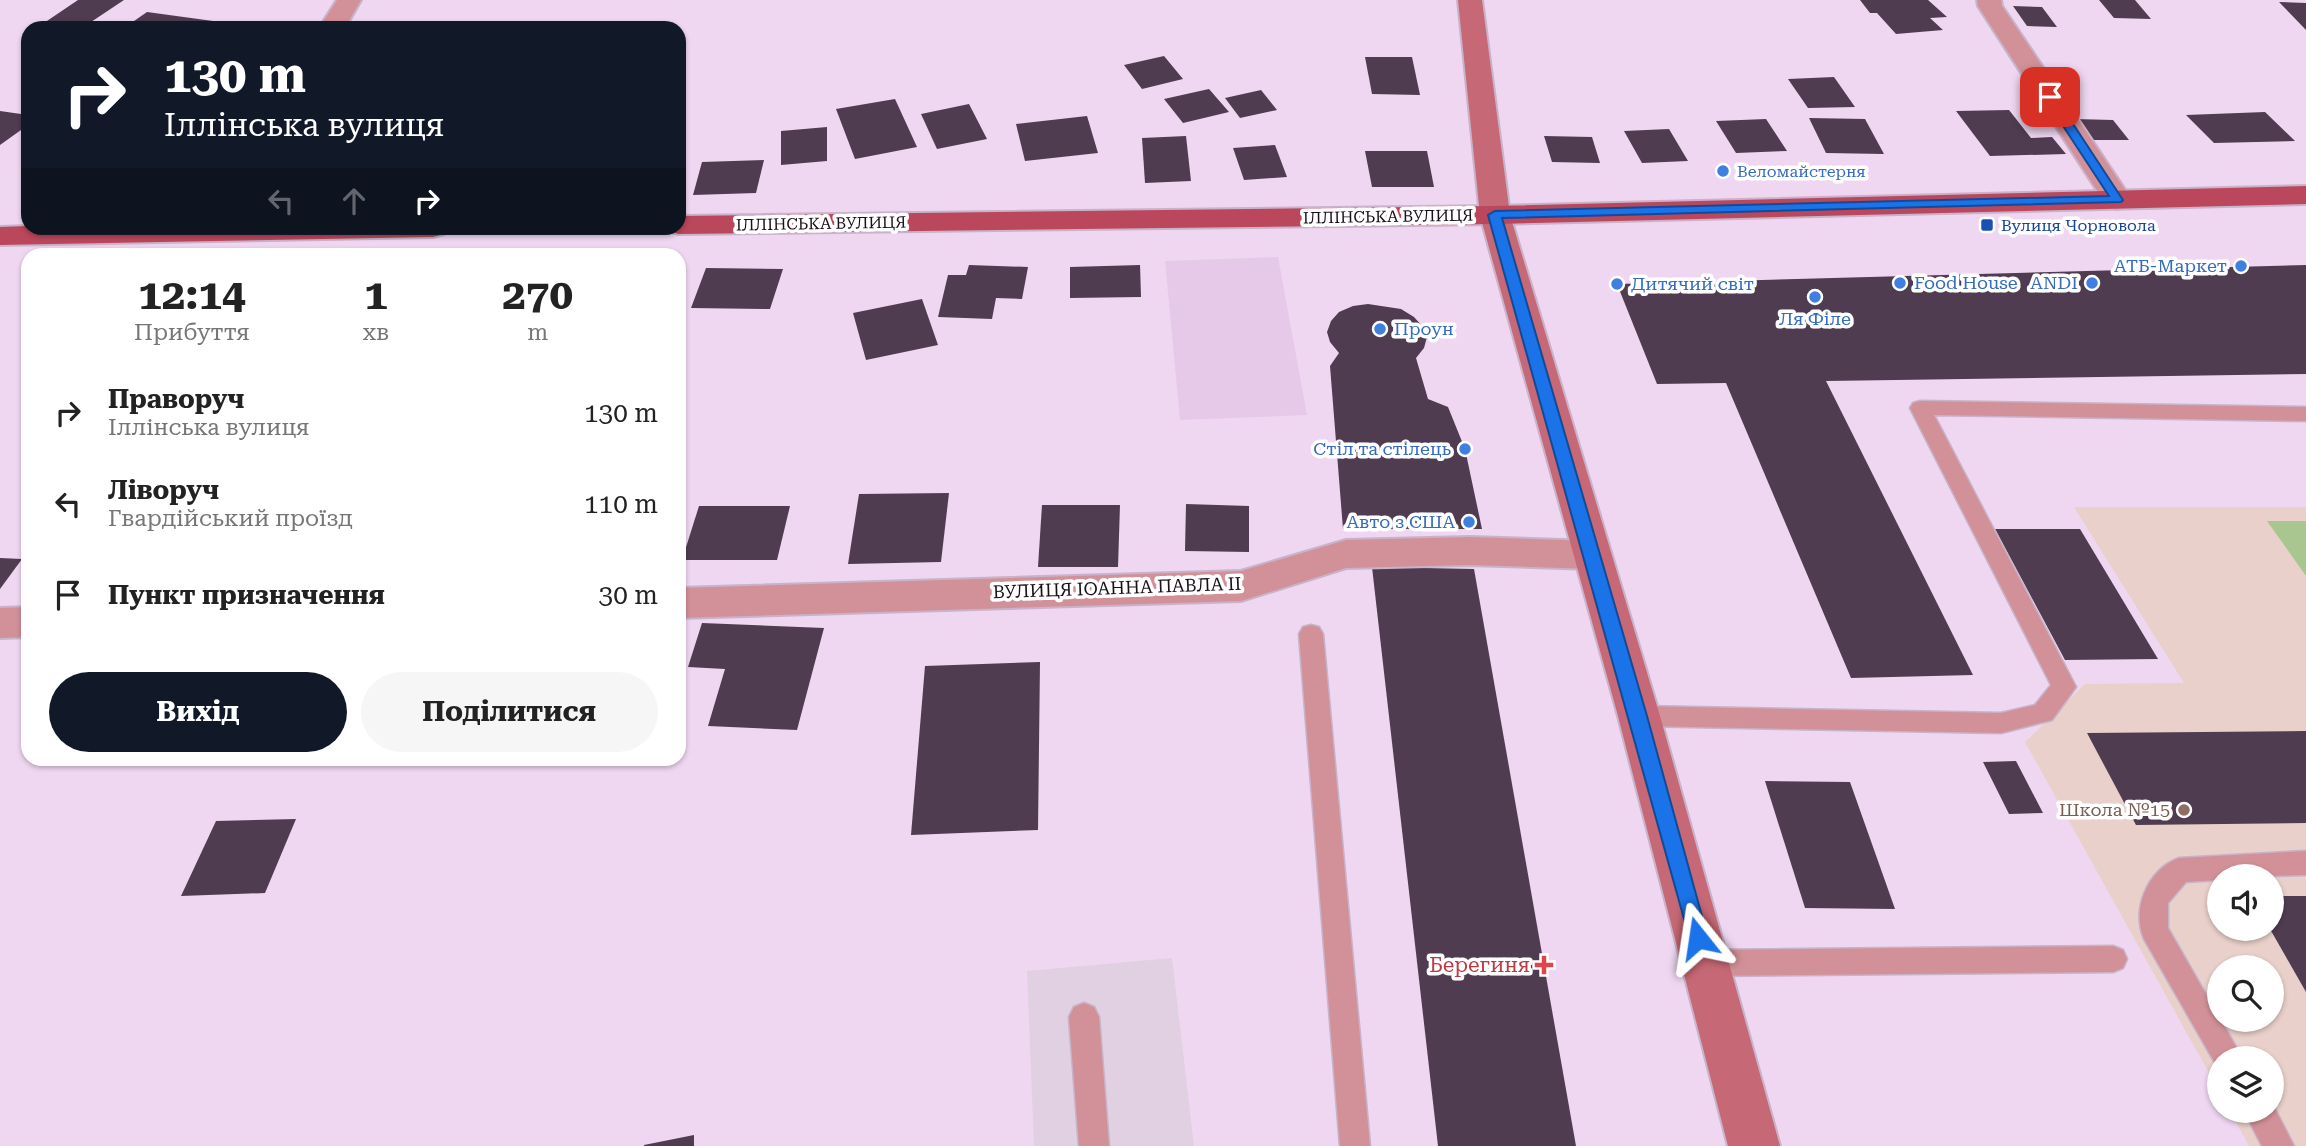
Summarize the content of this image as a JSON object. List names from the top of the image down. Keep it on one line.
{"streets":{"main road":["ІЛЛІНСЬКА ВУЛИЦЯ"],"street":["ВУЛИЦЯ ІОАННА ПАВЛА II"]},"places":{"other":["Веломайстерня","АТБ-Маркет","Food House","ANDI","Дитячий світ","Ля Філе","Проун","Стіл та стілець","Авто з США","Школа №15"],"transit":["Вулиця Чорновола"],"health":["Берегиня"]},"page":{"turn":["130 m","Іллінська вулиця"],"eta":["12:14","Прибуття","1","хв","270","m"],"list":[{"name":"Праворуч","note":"Іллінська вулиця","value":"130 m"},{"name":"Ліворуч","note":"Гвардійський проїзд","value":"110 m"},{"name":"Пункт призначення","value":"30 m"}],"buttons":["Вихід","Поділитися"]}}
